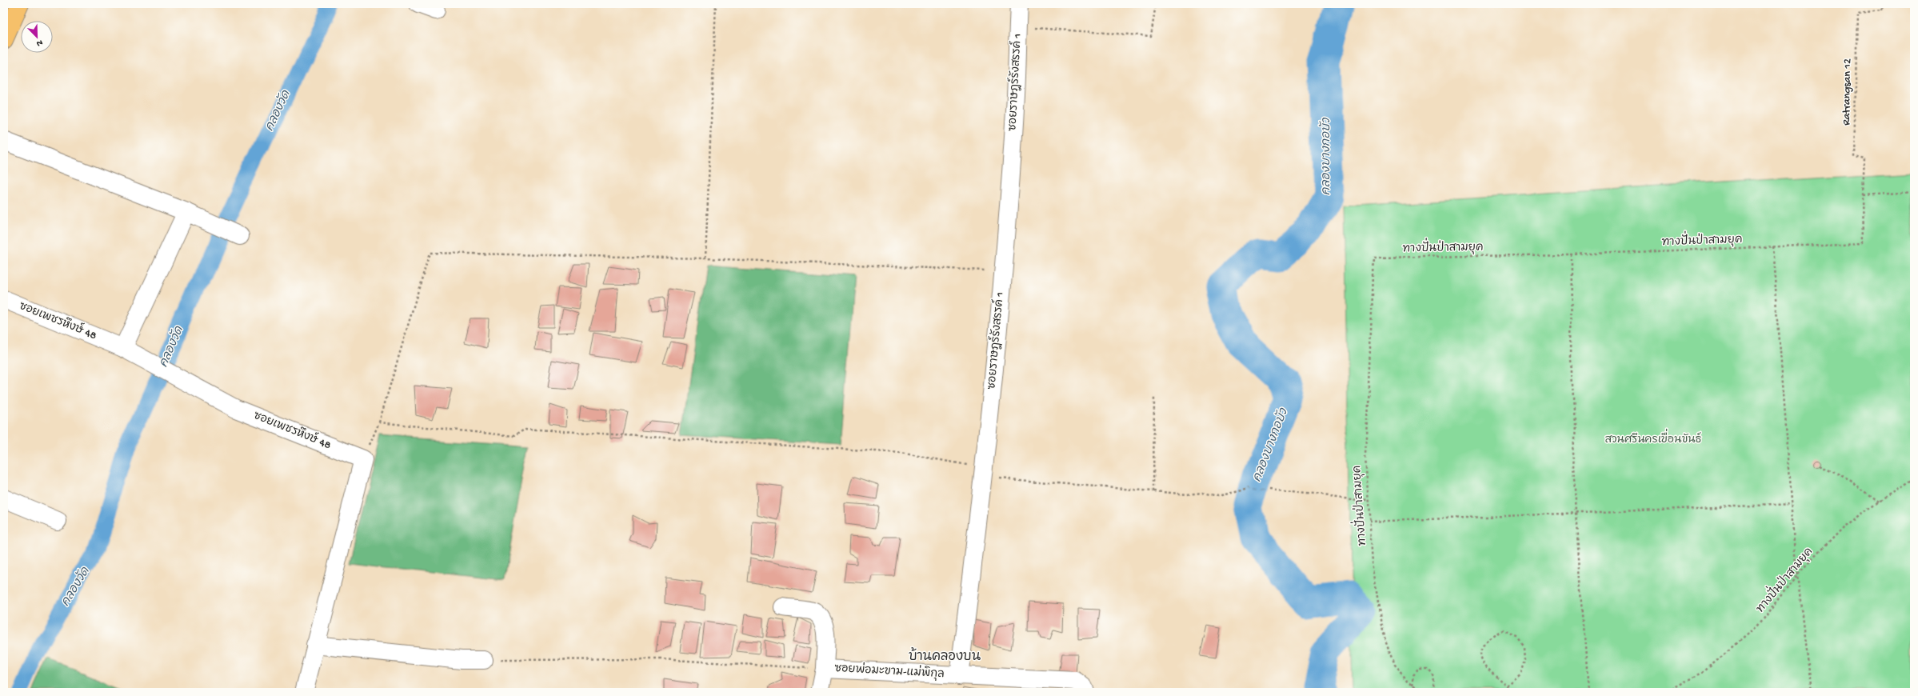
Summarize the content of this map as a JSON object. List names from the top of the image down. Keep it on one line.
{"streets":{"street":["ซอยราษฎร์รังสรรค์ 1","ซอยเพชรหึงษ์ 48","ซอยพ่อมะขาม-แม่พิกุล"],"path":["Ratrangsan 12","ทางปั่นป่าสามยุค"]},"crossings":[["ซอยราษฎร์รังสรรค์ 1","ซอยพ่อมะขาม-แม่พิกุล"],["Ratrangsan 12","ทางปั่นป่าสามยุค"]],"districts":["บ้านคลองบน"],"water":["คลองวัด","คลองบางกอบัว"],"parks":["สวนศรีนครเขื่อนขันธ์"],"north":"bottom right"}
